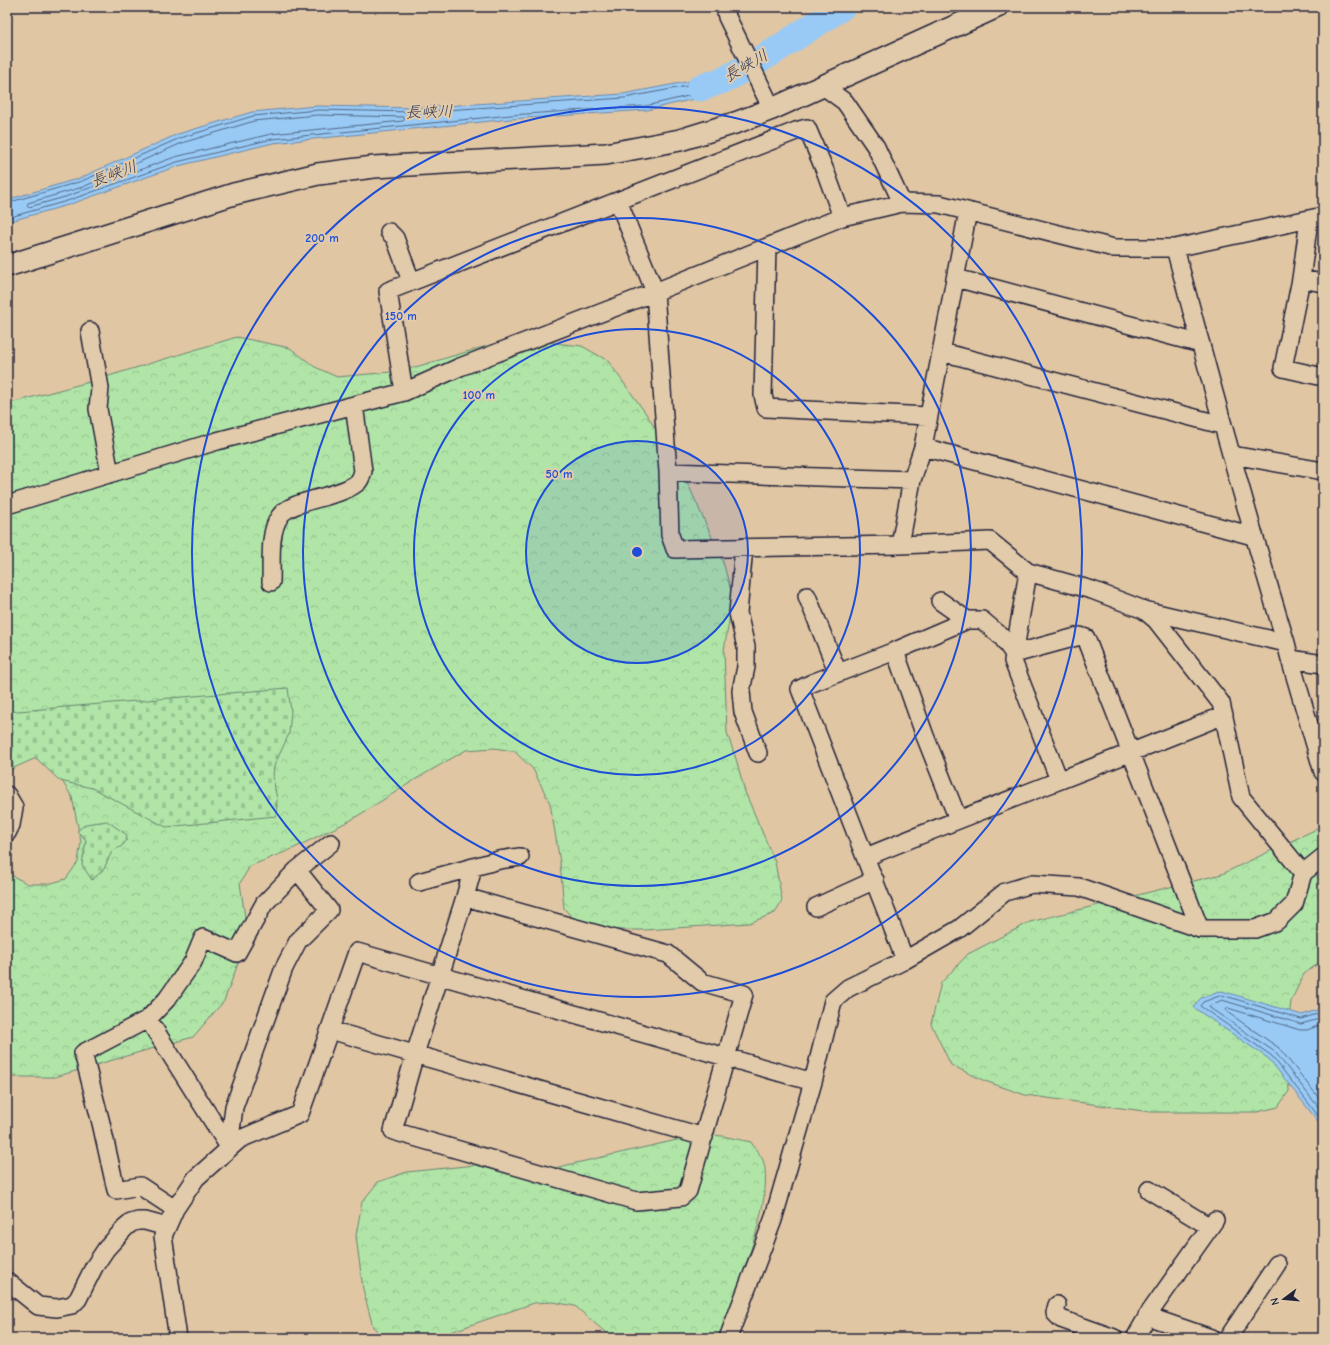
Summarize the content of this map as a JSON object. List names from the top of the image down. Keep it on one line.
{"water":["長峡川"],"north":"left","rings":["200 m","150 m","100 m","50 m"]}
